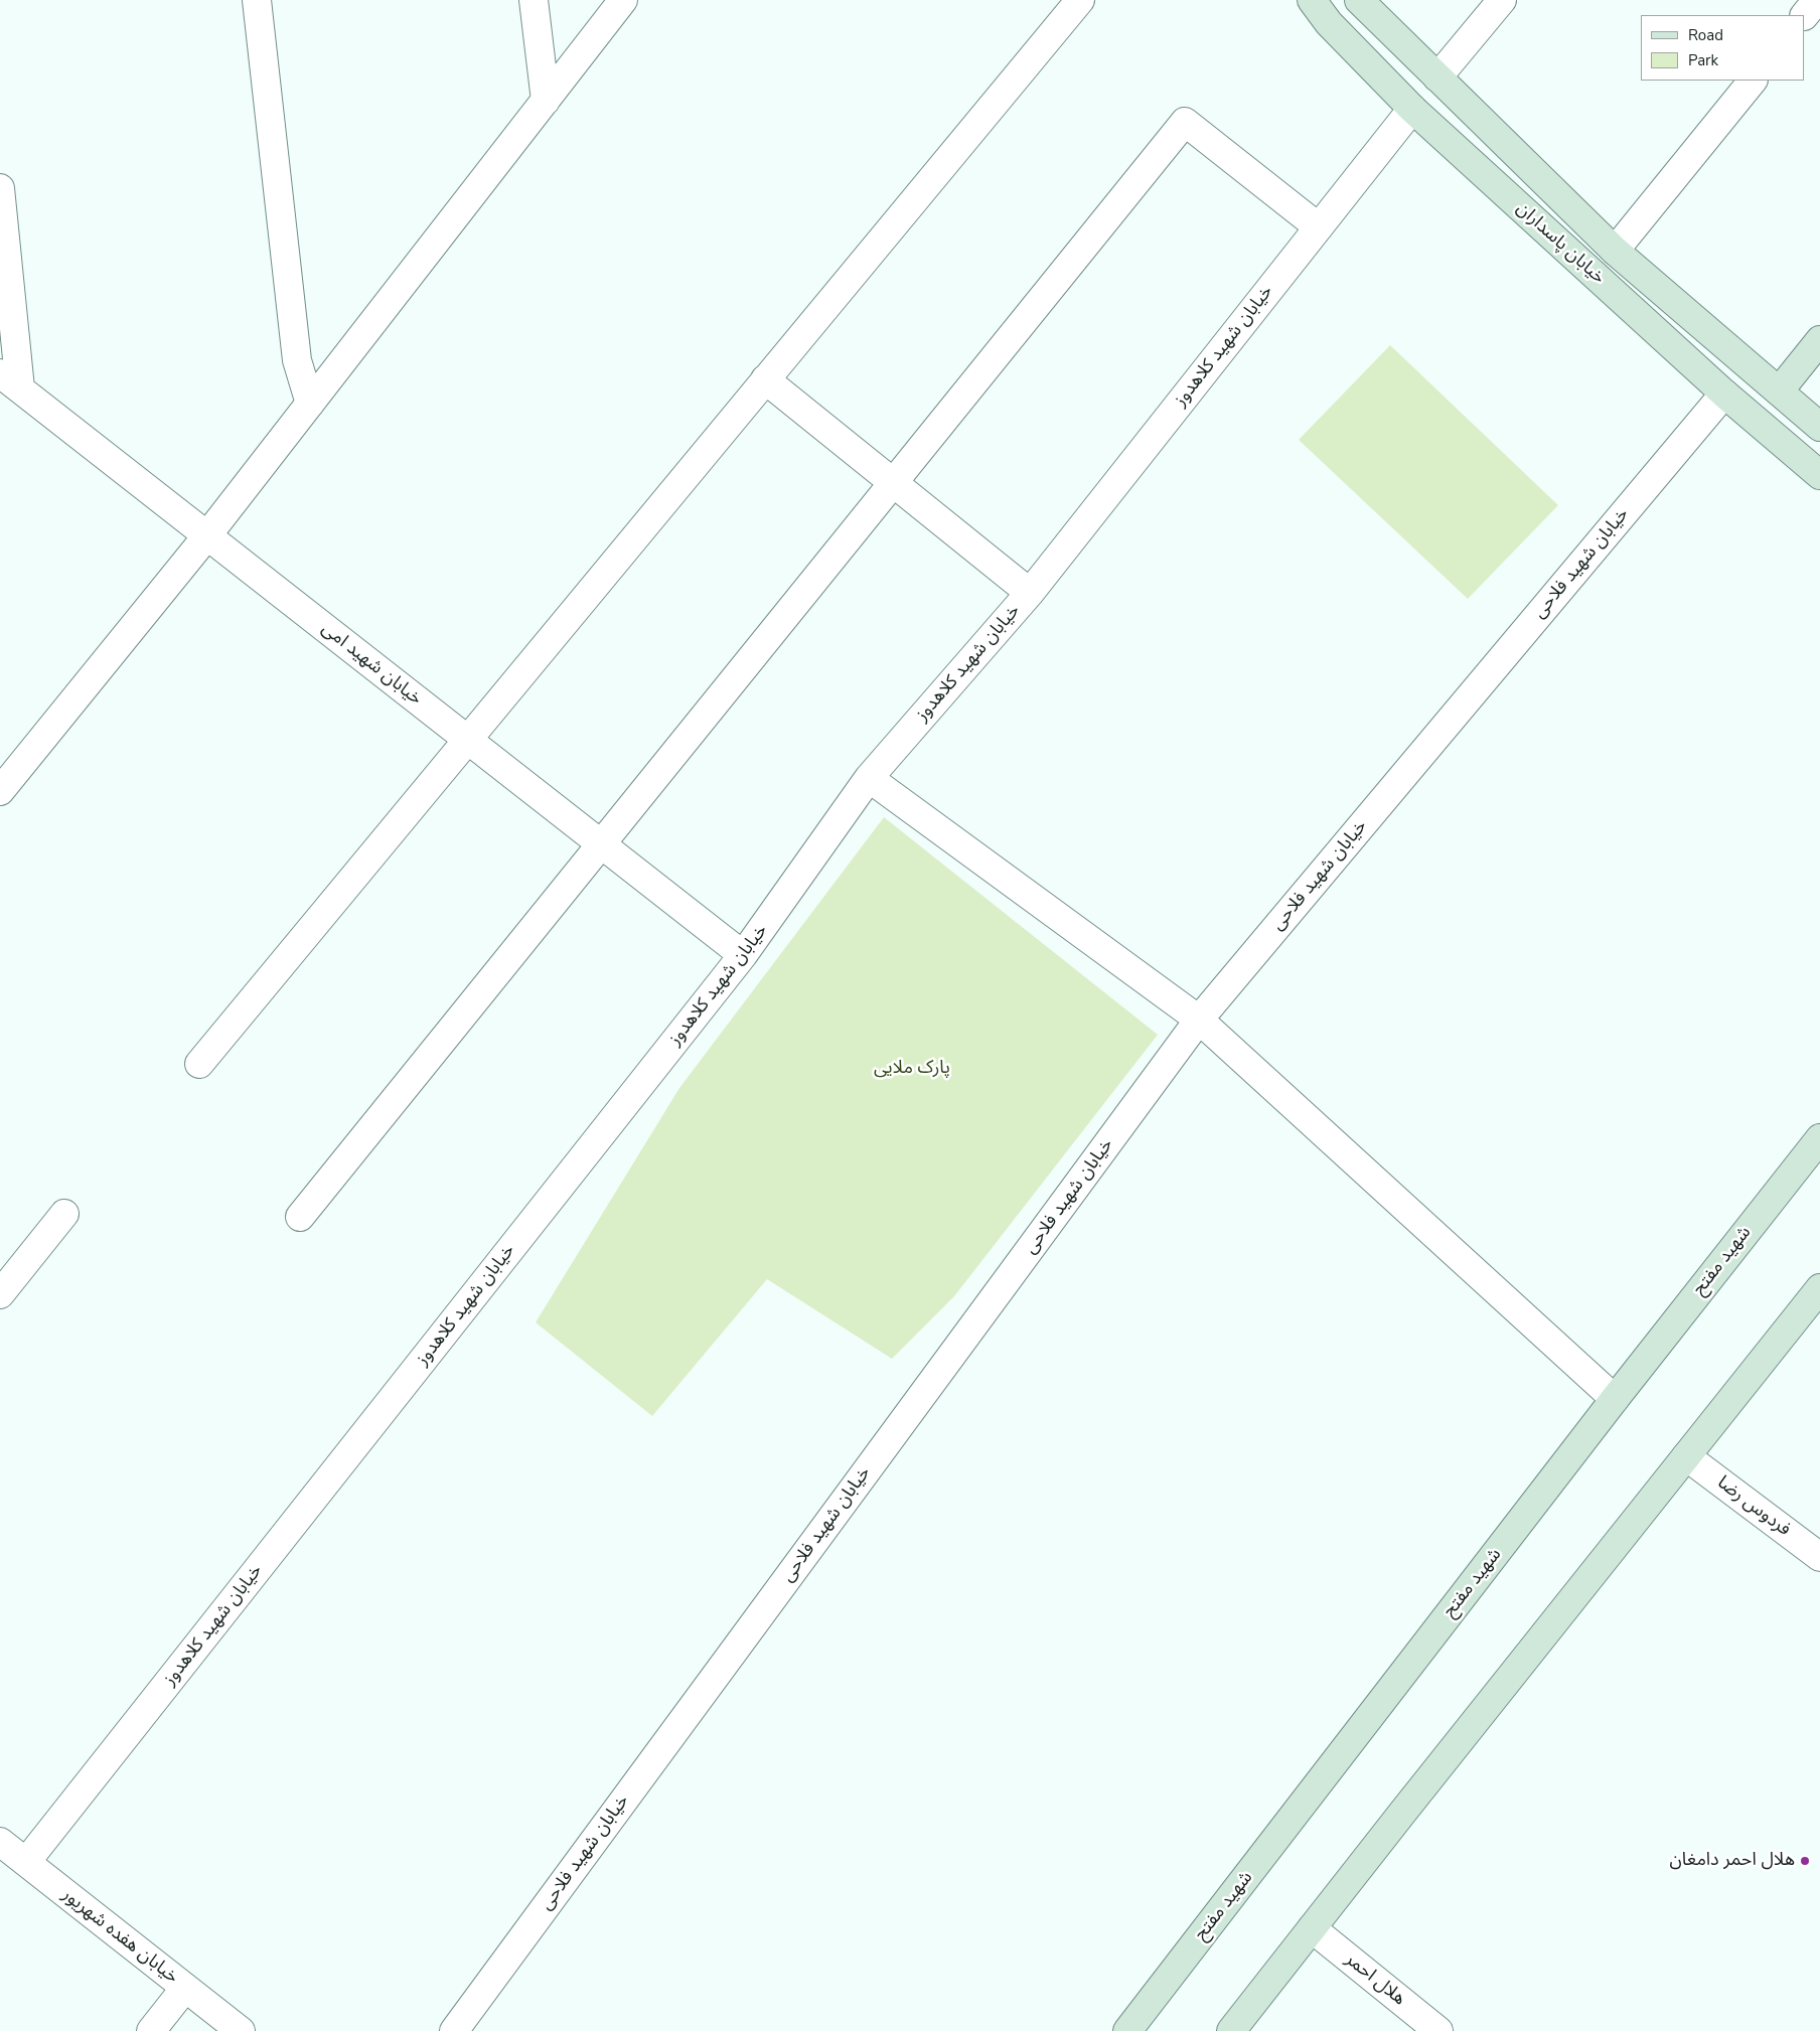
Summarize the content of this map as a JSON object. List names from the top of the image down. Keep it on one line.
{"streets":{"main road":["خیابان پاسداران","شهید مفتح"],"street":["خیابان شهید کلاهدوز","خیابان شهید فلاحی","خیابان شهید امی","فردوس رضا","خیابان هفده شهریور","هلال احمر"]},"crossings":[["خیابان پاسداران","خیابان شهید کلاهدوز"],["خیابان پاسداران","خیابان شهید فلاحی"],["خیابان شهید کلاهدوز","خیابان شهید امی"],["خیابان شهید کلاهدوز","خیابان هفده شهریور"]],"parks":["پارک ملایی"],"places":["هلال احمر دامغان"],"legend":["Road","Park"]}
